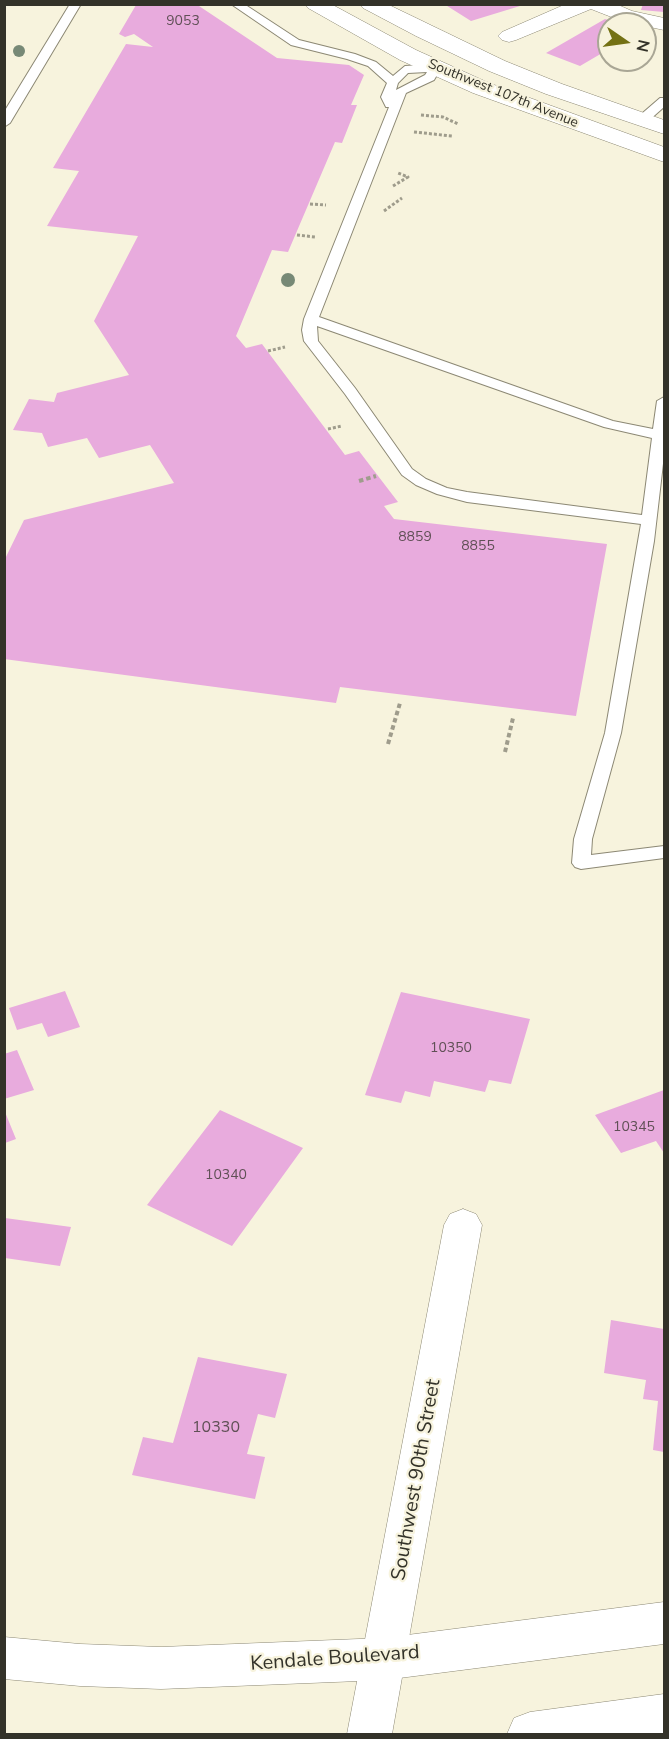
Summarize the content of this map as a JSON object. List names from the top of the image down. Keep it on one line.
{"streets":{"main road":["Southwest 107th Avenue","Southwest 90th Street","Kendale Boulevard"]},"crossings":[["Southwest 90th Street","Kendale Boulevard"]],"house_numbers":["9053","8859","8855","10350","10345","10340","10330"],"north":"right"}
